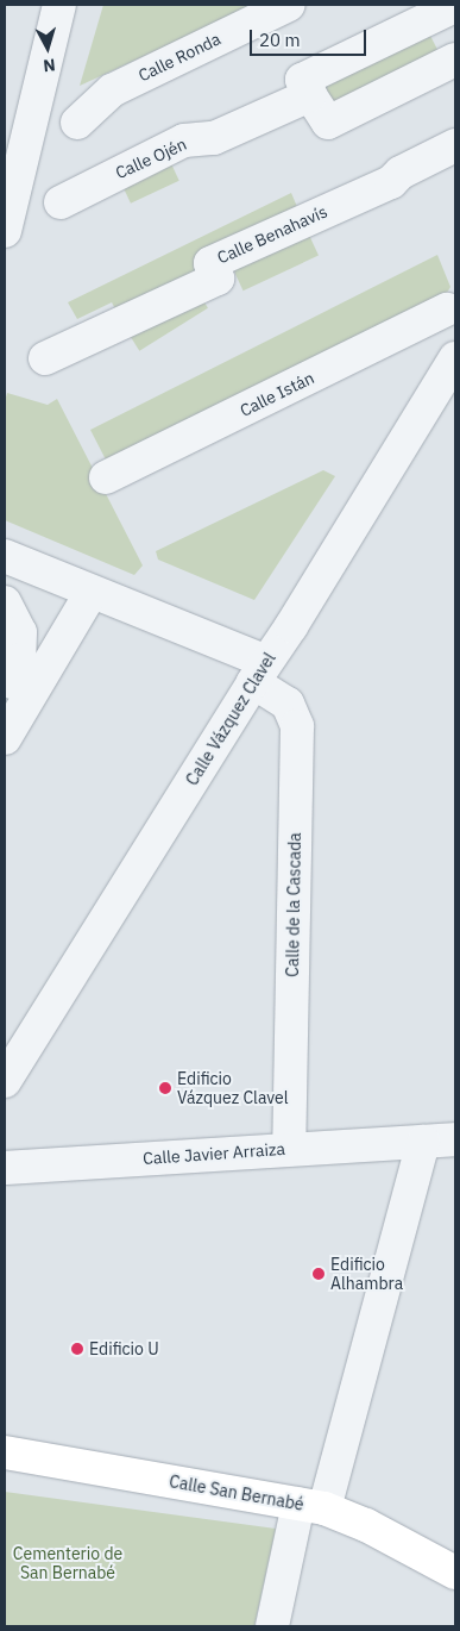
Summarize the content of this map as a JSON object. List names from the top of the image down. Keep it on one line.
{"streets":{"main road":["Calle San Bernabé"],"street":["Calle Ronda","Calle Ojén","Calle Benahavís","Calle Istán","Calle Vázquez Clavel","Calle de la Cascada","Calle Javier Arraiza"]},"crossings":[["Calle Vázquez Clavel","Calle de la Cascada"],["Calle de la Cascada","Calle Javier Arraiza"]],"parks":["Cementerio de San Bernabé"],"places":["Edificio Vázquez Clavel","Edificio Alhambra","Edificio U"],"scale_bar":"20 m","north":"bottom"}
